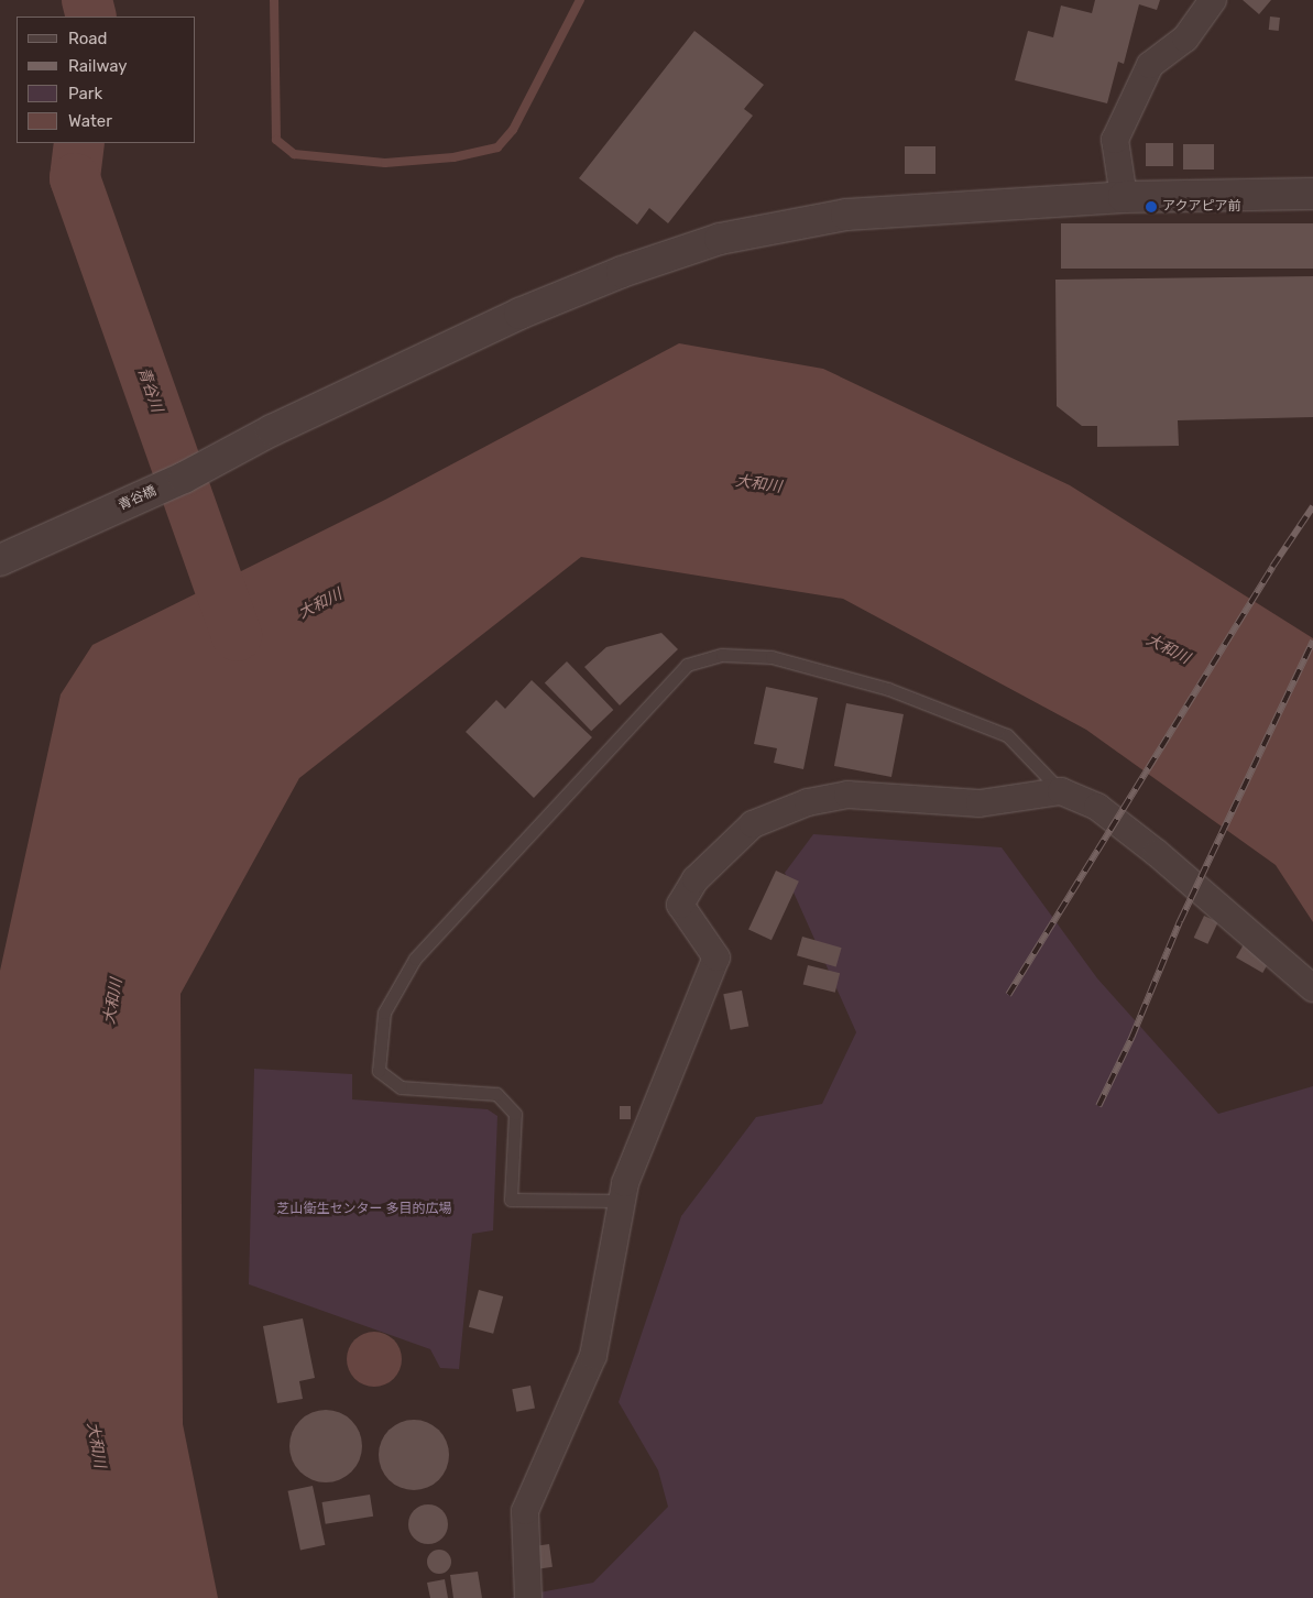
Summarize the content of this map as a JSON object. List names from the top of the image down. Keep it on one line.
{"streets":{"street":["青谷橋"]},"water":["青谷川","大和川"],"parks":["芝山衛生センター 多目的広場"],"places":["アクアピア前"],"legend":["Road","Railway","Park","Water"]}
